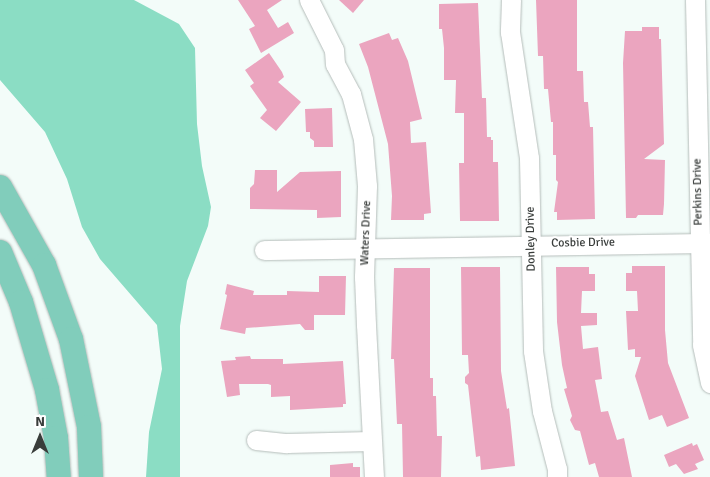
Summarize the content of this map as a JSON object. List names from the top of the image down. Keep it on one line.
{"streets":{"street":["Perkins Drive","Waters Drive","Donley Drive","Cosbie Drive"]},"crossings":[["Perkins Drive","Cosbie Drive"],["Waters Drive","Cosbie Drive"],["Donley Drive","Cosbie Drive"]],"north":"top"}
